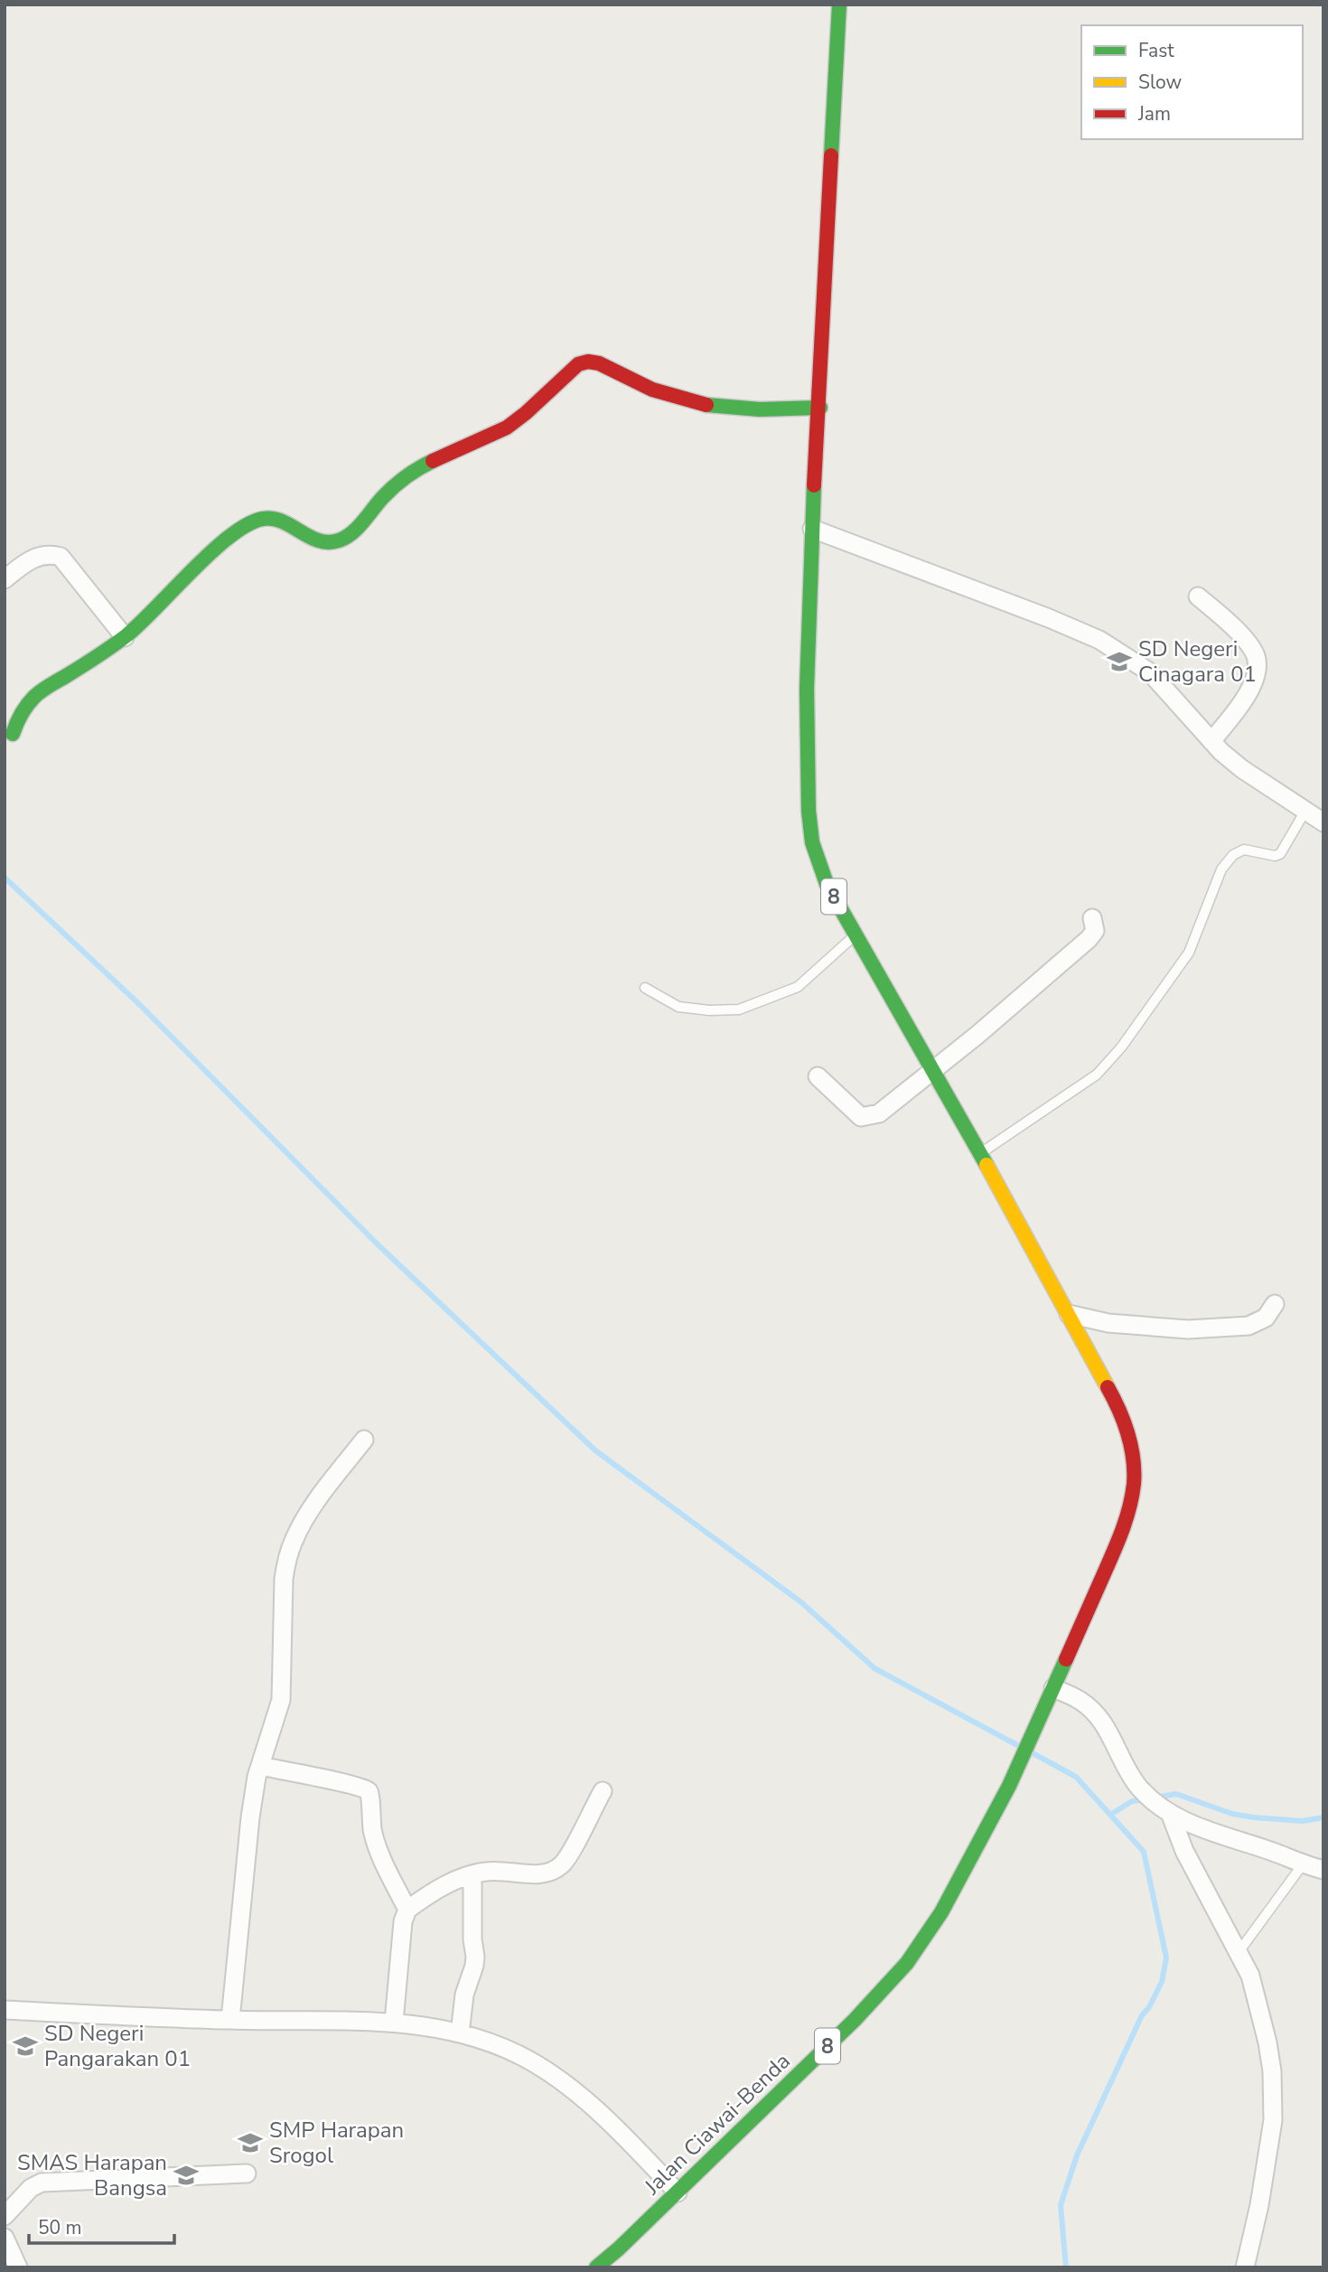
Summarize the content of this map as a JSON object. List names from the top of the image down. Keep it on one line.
{"streets":{"main road":["8","Jalan Ciawai-Benda"]},"crossings":[["8","Jalan Ciawai-Benda"]],"places":{"school or university":["SD Negeri Cinagara 01","SD Negeri Pangarakan 01","SMP Harapan Srogol","SMAS Harapan Bangsa"]},"legend":["Fast","Slow","Jam"],"scale_bar":"50 m"}
